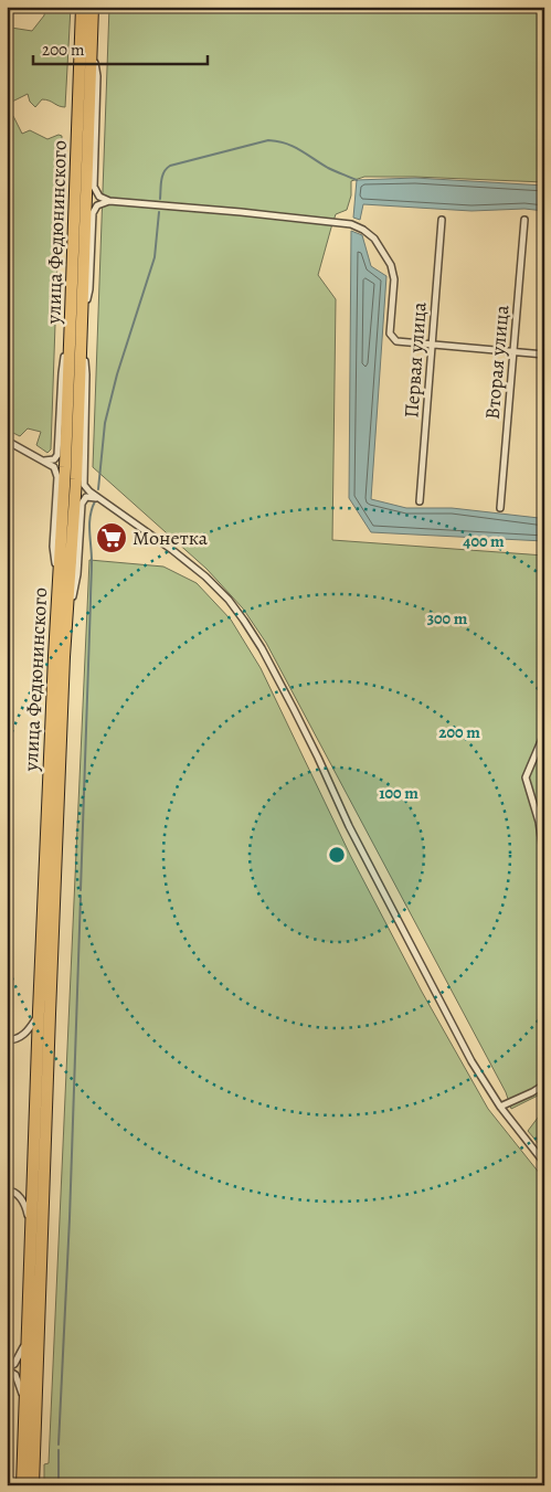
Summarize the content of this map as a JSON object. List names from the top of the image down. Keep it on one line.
{"streets":{"highway":["улица Федюнинского"],"street":["Первая улица","Вторая улица"]},"places":{"supermarket":["Монетка"]},"scale_bar":"200 m","rings":["400 m","300 m","200 m","100 m"]}
